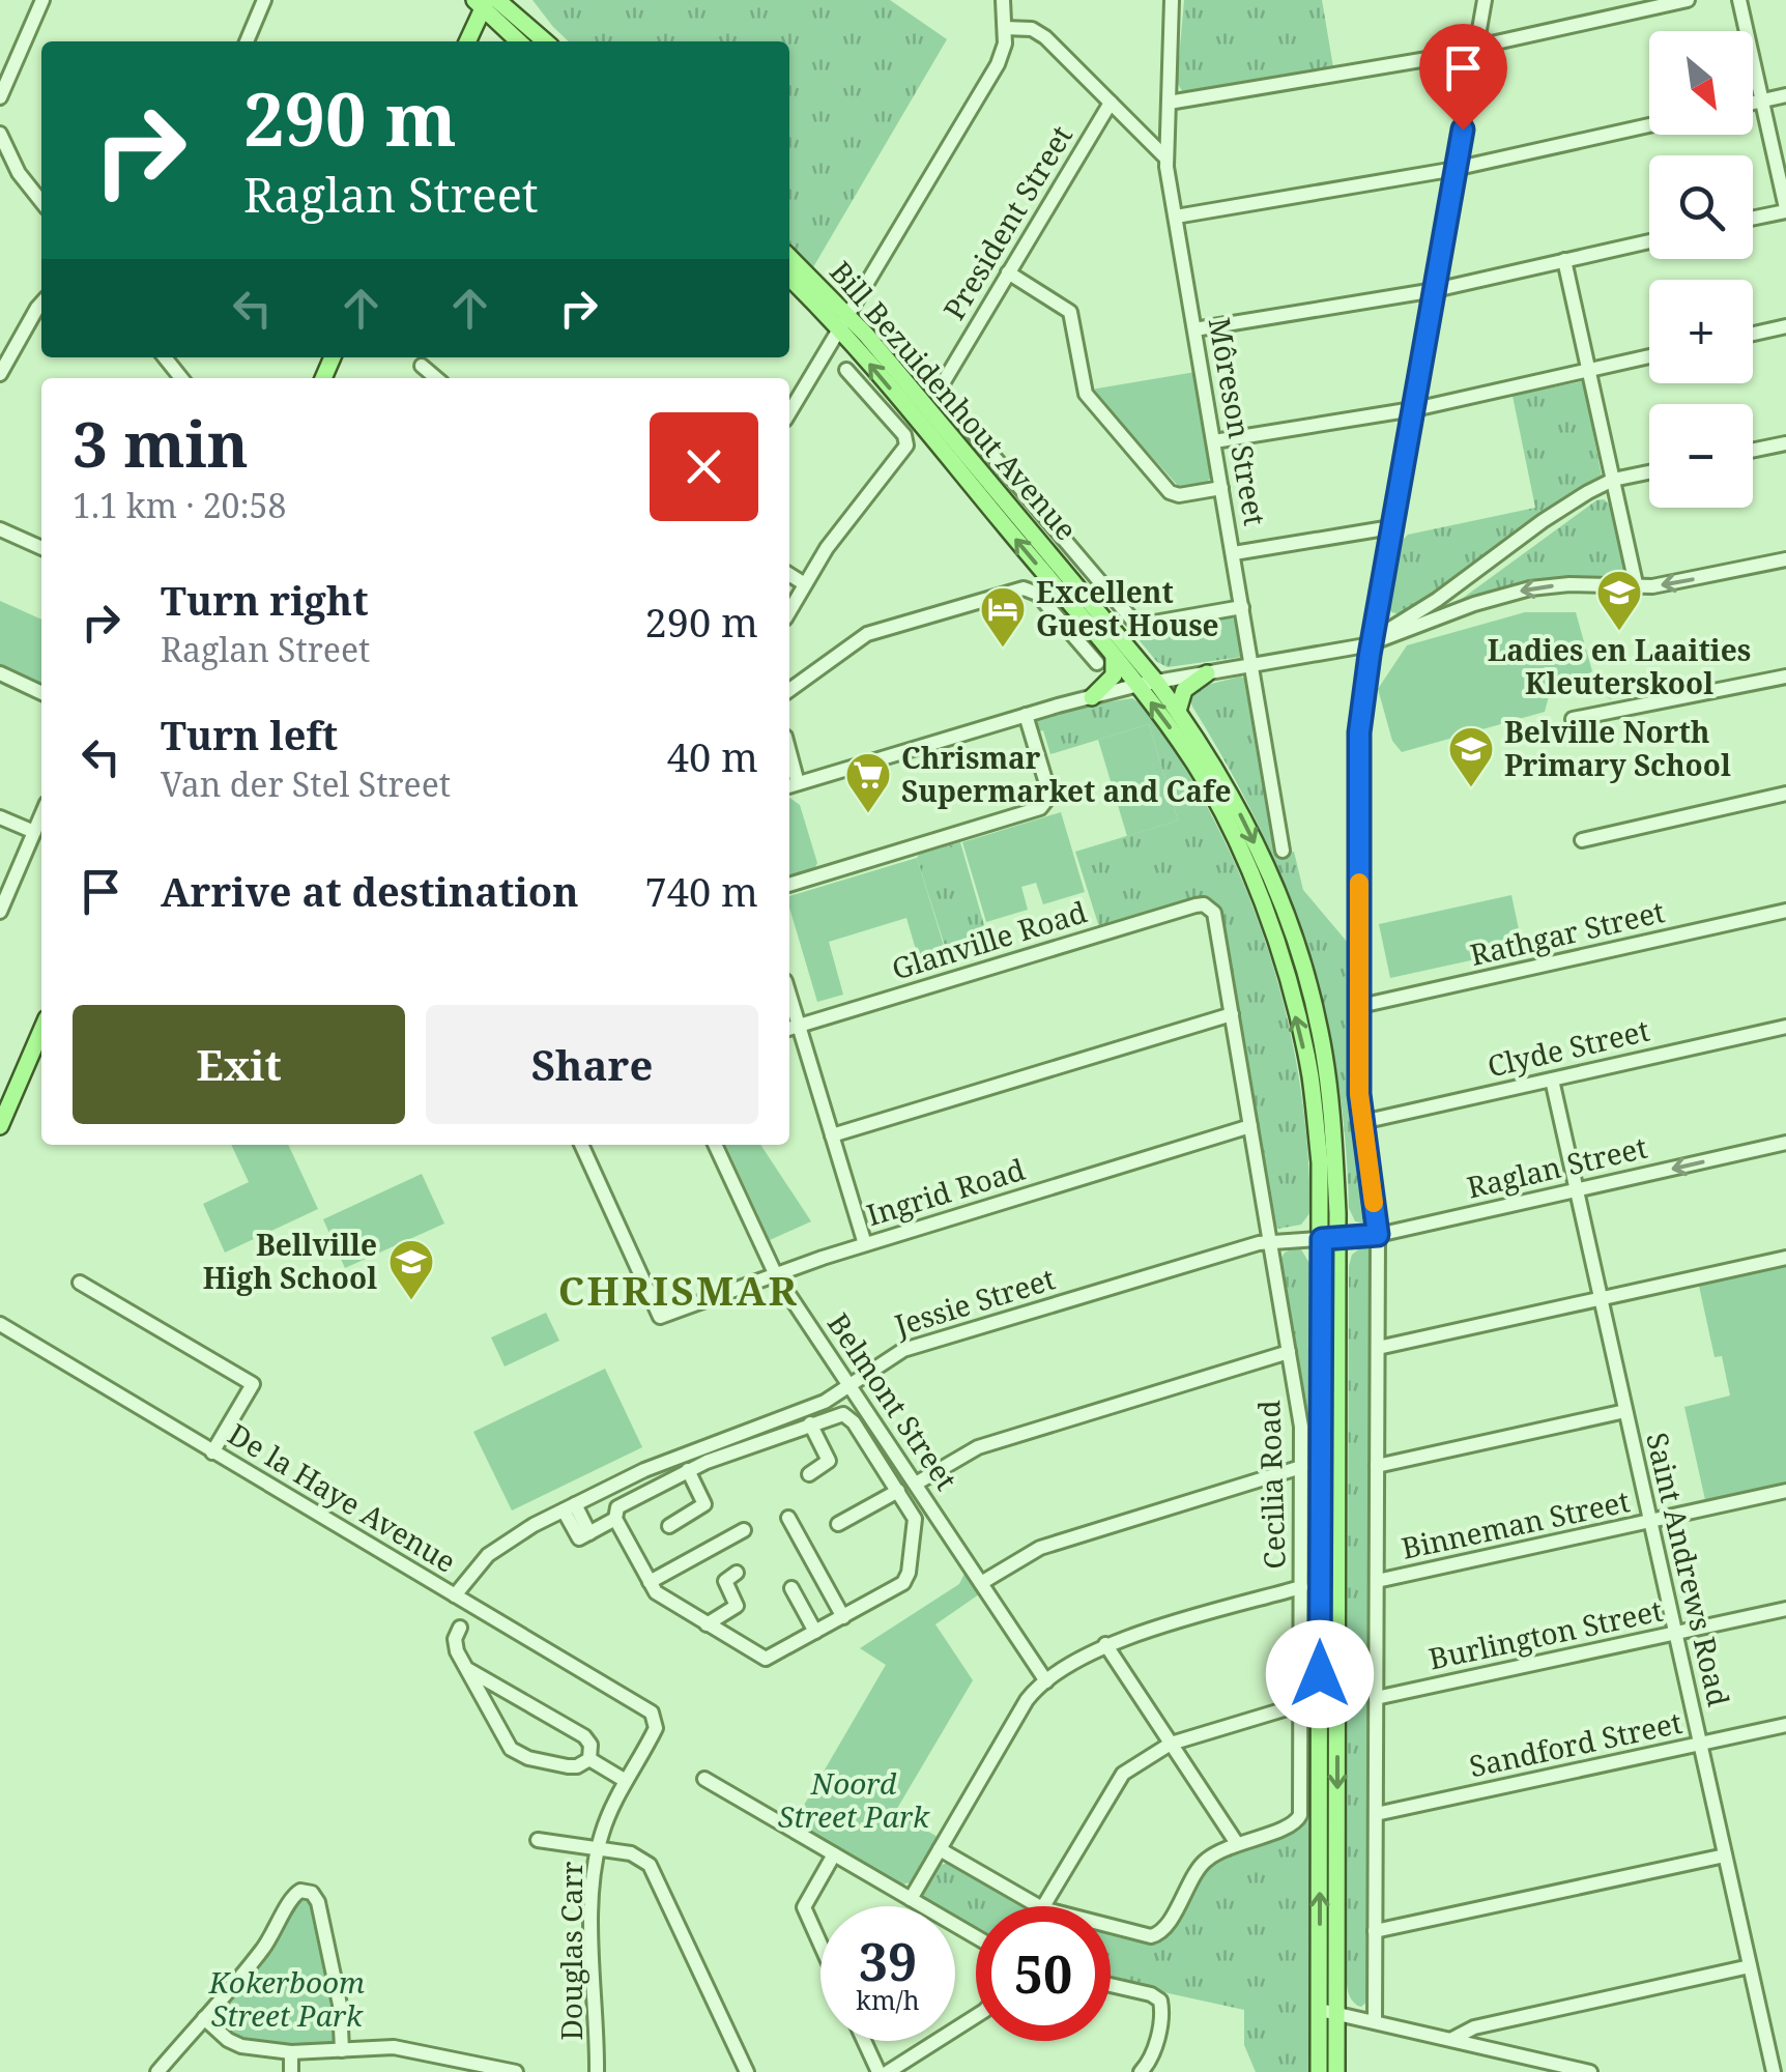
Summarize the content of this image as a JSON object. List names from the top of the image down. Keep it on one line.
{"streets":{"main road":["Bill Bezuidenhout Avenue"],"street":["President Street","Môreson Street","Rathgar Street","Glanville Road","Clyde Street","Raglan Street","Ingrid Road","Jessie Street","Belmont Street","Cecilia Road","De la Haye Avenue","Binneman Street","Saint Andrews Road","Burlington Street","Sandford Street","Douglas Carr"]},"crossings":[["President Street","Môreson Street"],["Bill Bezuidenhout Avenue","Raglan Street"],["Bill Bezuidenhout Avenue","Jessie Street"],["Glanville Road","Cecilia Road"],["Clyde Street","Saint Andrews Road"],["Raglan Street","Jessie Street"],["Raglan Street","Saint Andrews Road"],["Ingrid Road","Belmont Street"],["Ingrid Road","Cecilia Road"],["Jessie Street","Belmont Street"],["Jessie Street","Cecilia Road"],["Jessie Street","De la Haye Avenue"],["De la Haye Avenue","Douglas Carr"],["Binneman Street","Saint Andrews Road"],["Saint Andrews Road","Burlington Street"],["Saint Andrews Road","Sandford Street"]],"districts":["CHRISMAR"],"parks":["Noord Street Park","Kokerboom Street Park"],"places":{"school or university":["Ladies en Laaities Kleuterskool","Belville North Primary School","Bellville High School"],"hotel":["Excellent Guest House"],"supermarket":["Chrismar Supermarket and Cafe"]},"north":"bottom right","page":{"map_buttons":["+","−"],"turn":["290 m","Raglan Street"],"heading":["3 min","1.1 km · 20:58"],"list":[{"name":"Turn right","note":"Raglan Street","value":"290 m"},{"name":"Turn left","note":"Van der Stel Street","value":"40 m"},{"name":"Arrive at destination","value":"740 m"}],"buttons":["Exit","Share"],"speed":"39 km/h","limit":"50"}}
